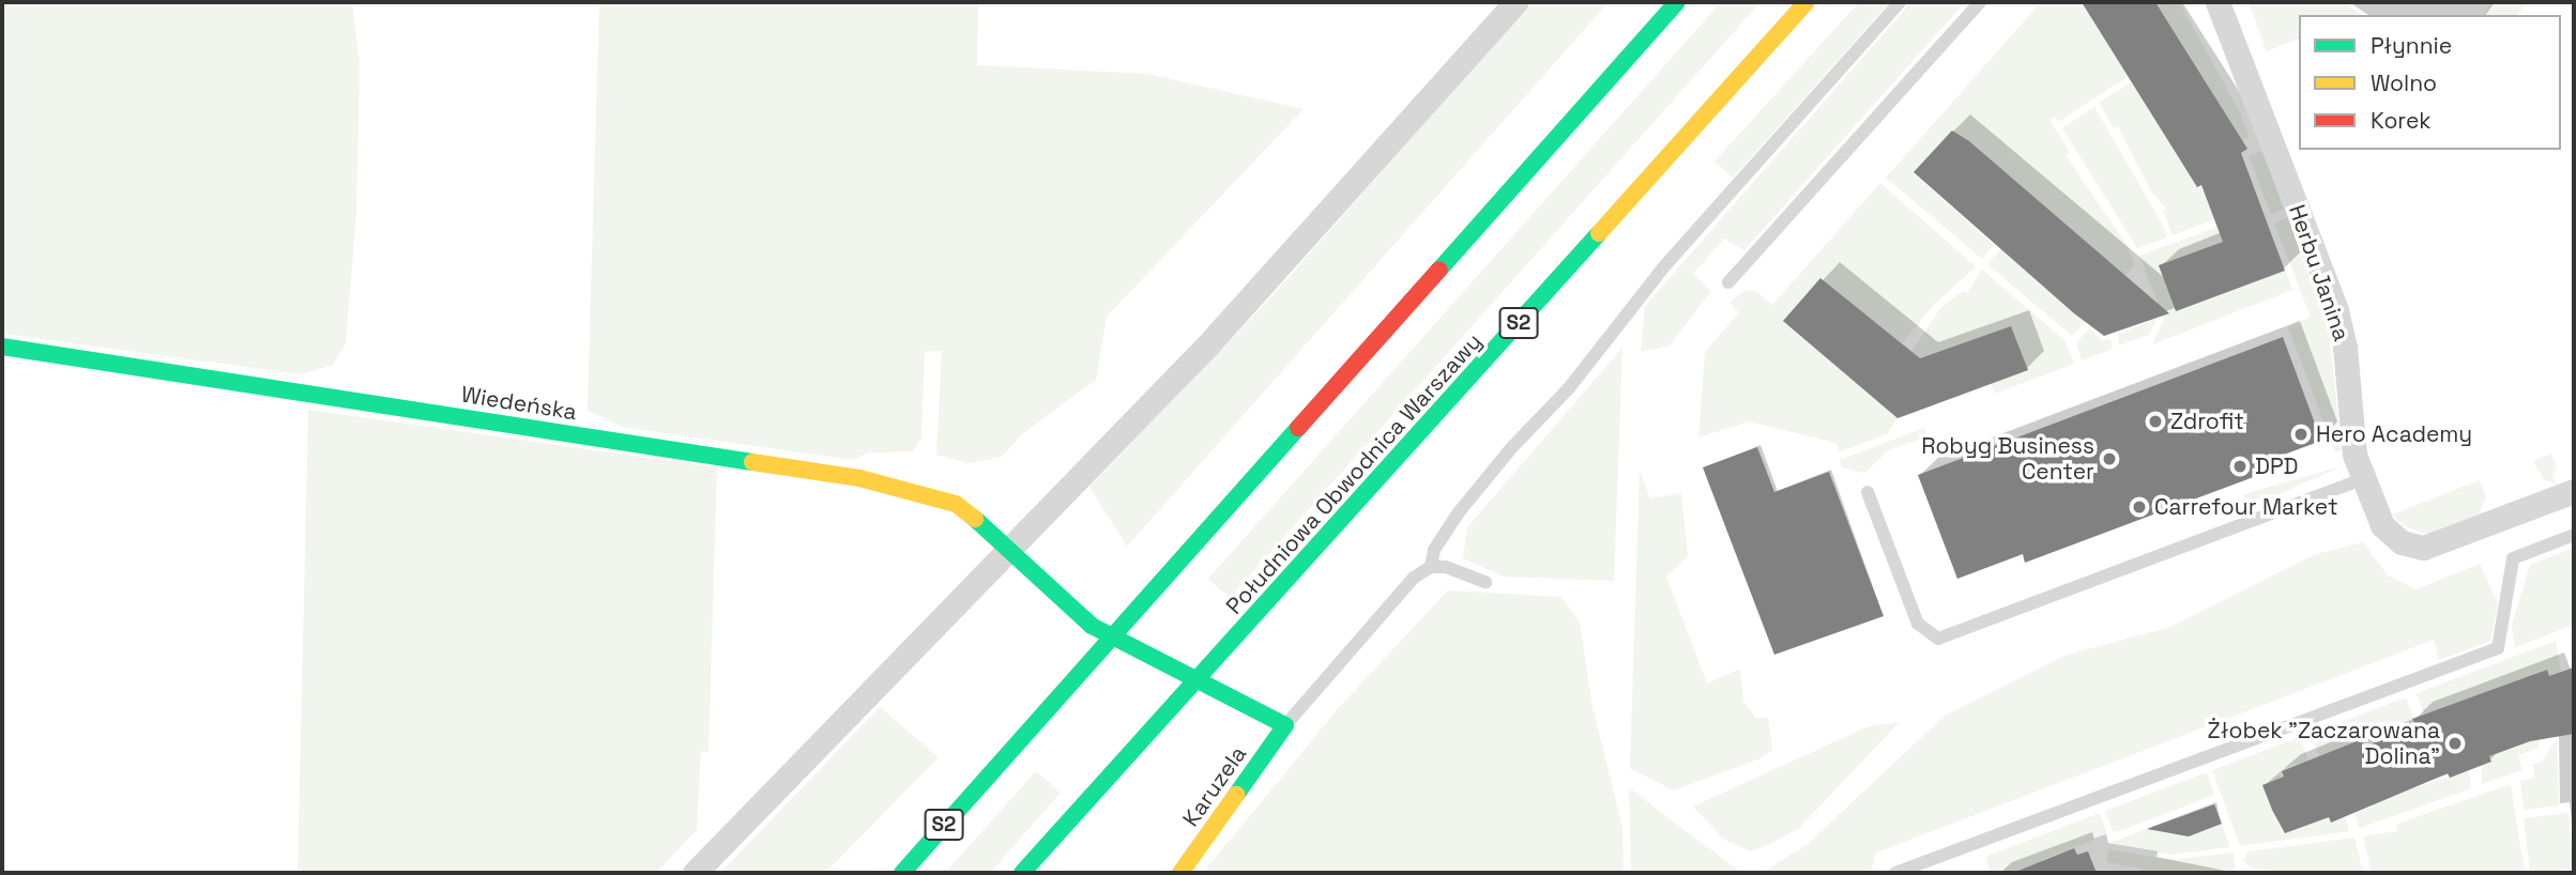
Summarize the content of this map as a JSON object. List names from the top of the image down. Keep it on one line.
{"streets":{"main road":["S2","Wiedeńska","Południowa Obwodnica Warszawy","Karuzela"],"street":["Herbu Janina"]},"crossings":[["Wiedeńska","Karuzela"]],"places":["Zdrofit","Hero Academy","Robyg Business Center","DPD","Carrefour Market","Żłobek \"Zaczarowana Dolina\""],"legend":["Płynnie","Wolno","Korek"]}
